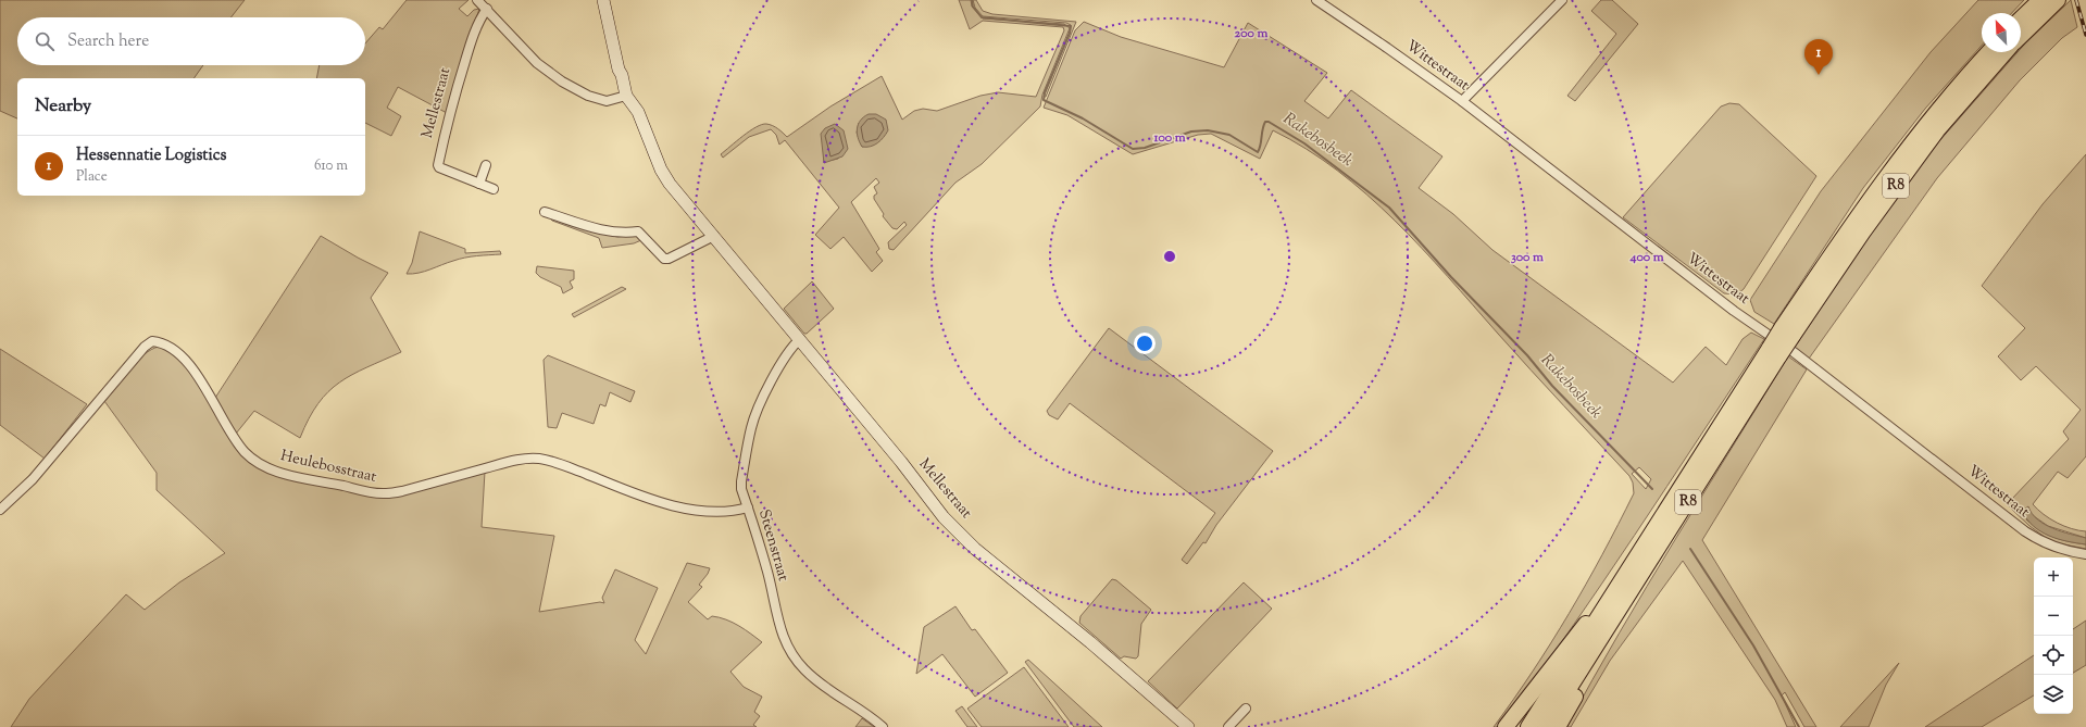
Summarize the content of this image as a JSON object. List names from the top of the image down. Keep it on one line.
{"streets":{"highway":["R8"],"street":["Wittestraat","Mellestraat","Heulebosstraat","Steenstraat"]},"crossings":[["Mellestraat","Steenstraat"],["Heulebosstraat","Steenstraat"]],"water":["Rakebosbeek"],"north":"top left","page":{"search":"Search here","pins":"1","heading":"Nearby","list":[{"mark":"1","name":"Hessennatie Logistics","note":"Place","value":"610 m"}],"map_buttons":["+","−"]},"rings":["200 m","100 m","300 m","400 m"]}
